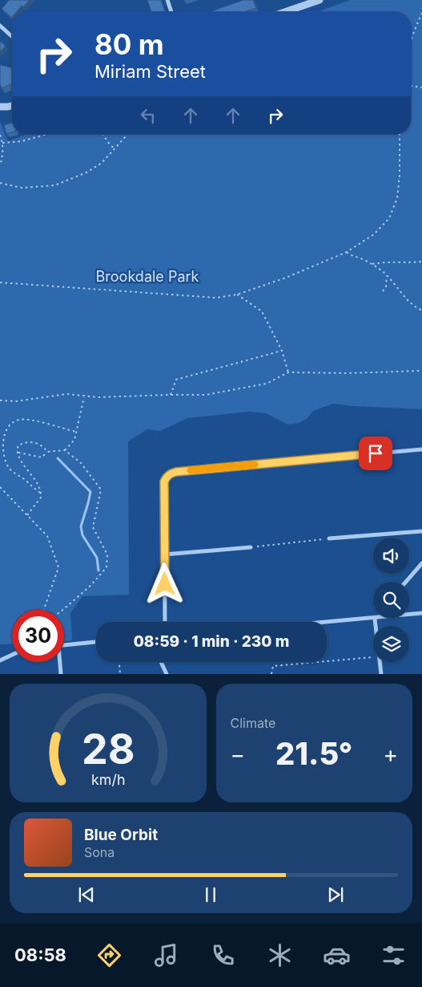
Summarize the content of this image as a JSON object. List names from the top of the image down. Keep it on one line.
{"parks":["Brookdale Park"],"page":{"turn":["80 m","Miriam Street"],"limit":"30","trip":"08:59 · 1 min · 230 m","tile":"Climate","heat":["−","21.5°","+"],"song":["Blue Orbit","Sona"],"tabs":"08:58","gauge":["28","km/h"]}}
